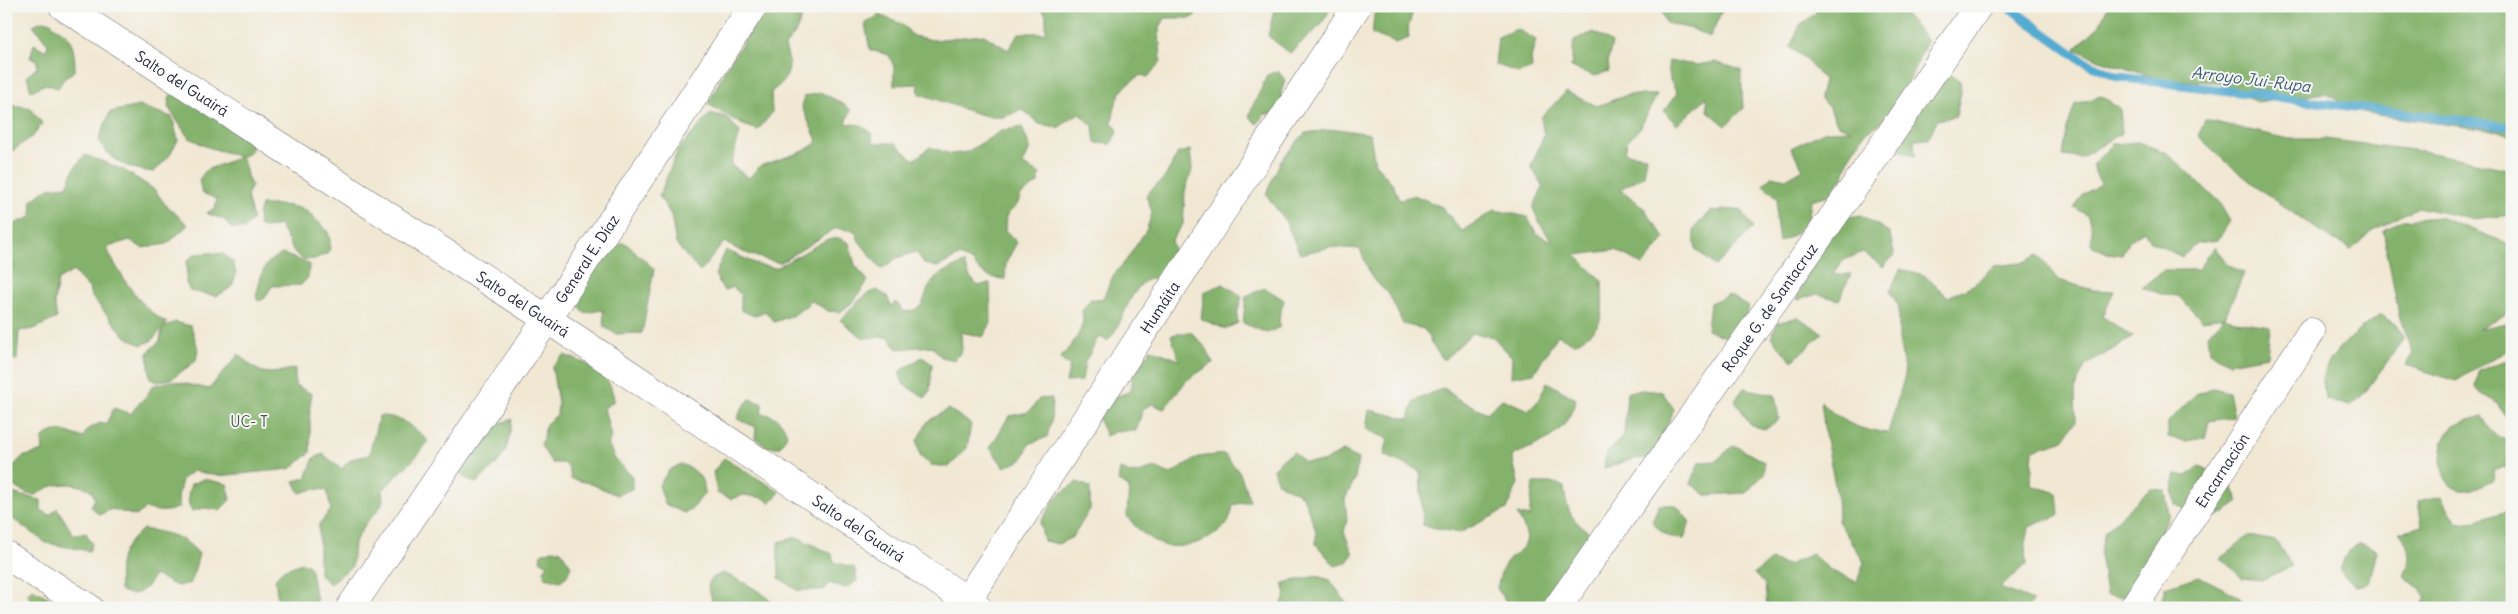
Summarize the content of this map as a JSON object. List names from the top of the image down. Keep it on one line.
{"streets":{"street":["Salto del Guairá","General E. Díaz","Humáita","Roque G. de Santacruz","Encarnación"]},"crossings":[["Salto del Guairá","General E. Díaz"],["Salto del Guairá","Humáita"]],"water":["Arroyo Jui-Rupa"],"parks":["UC- T"]}
